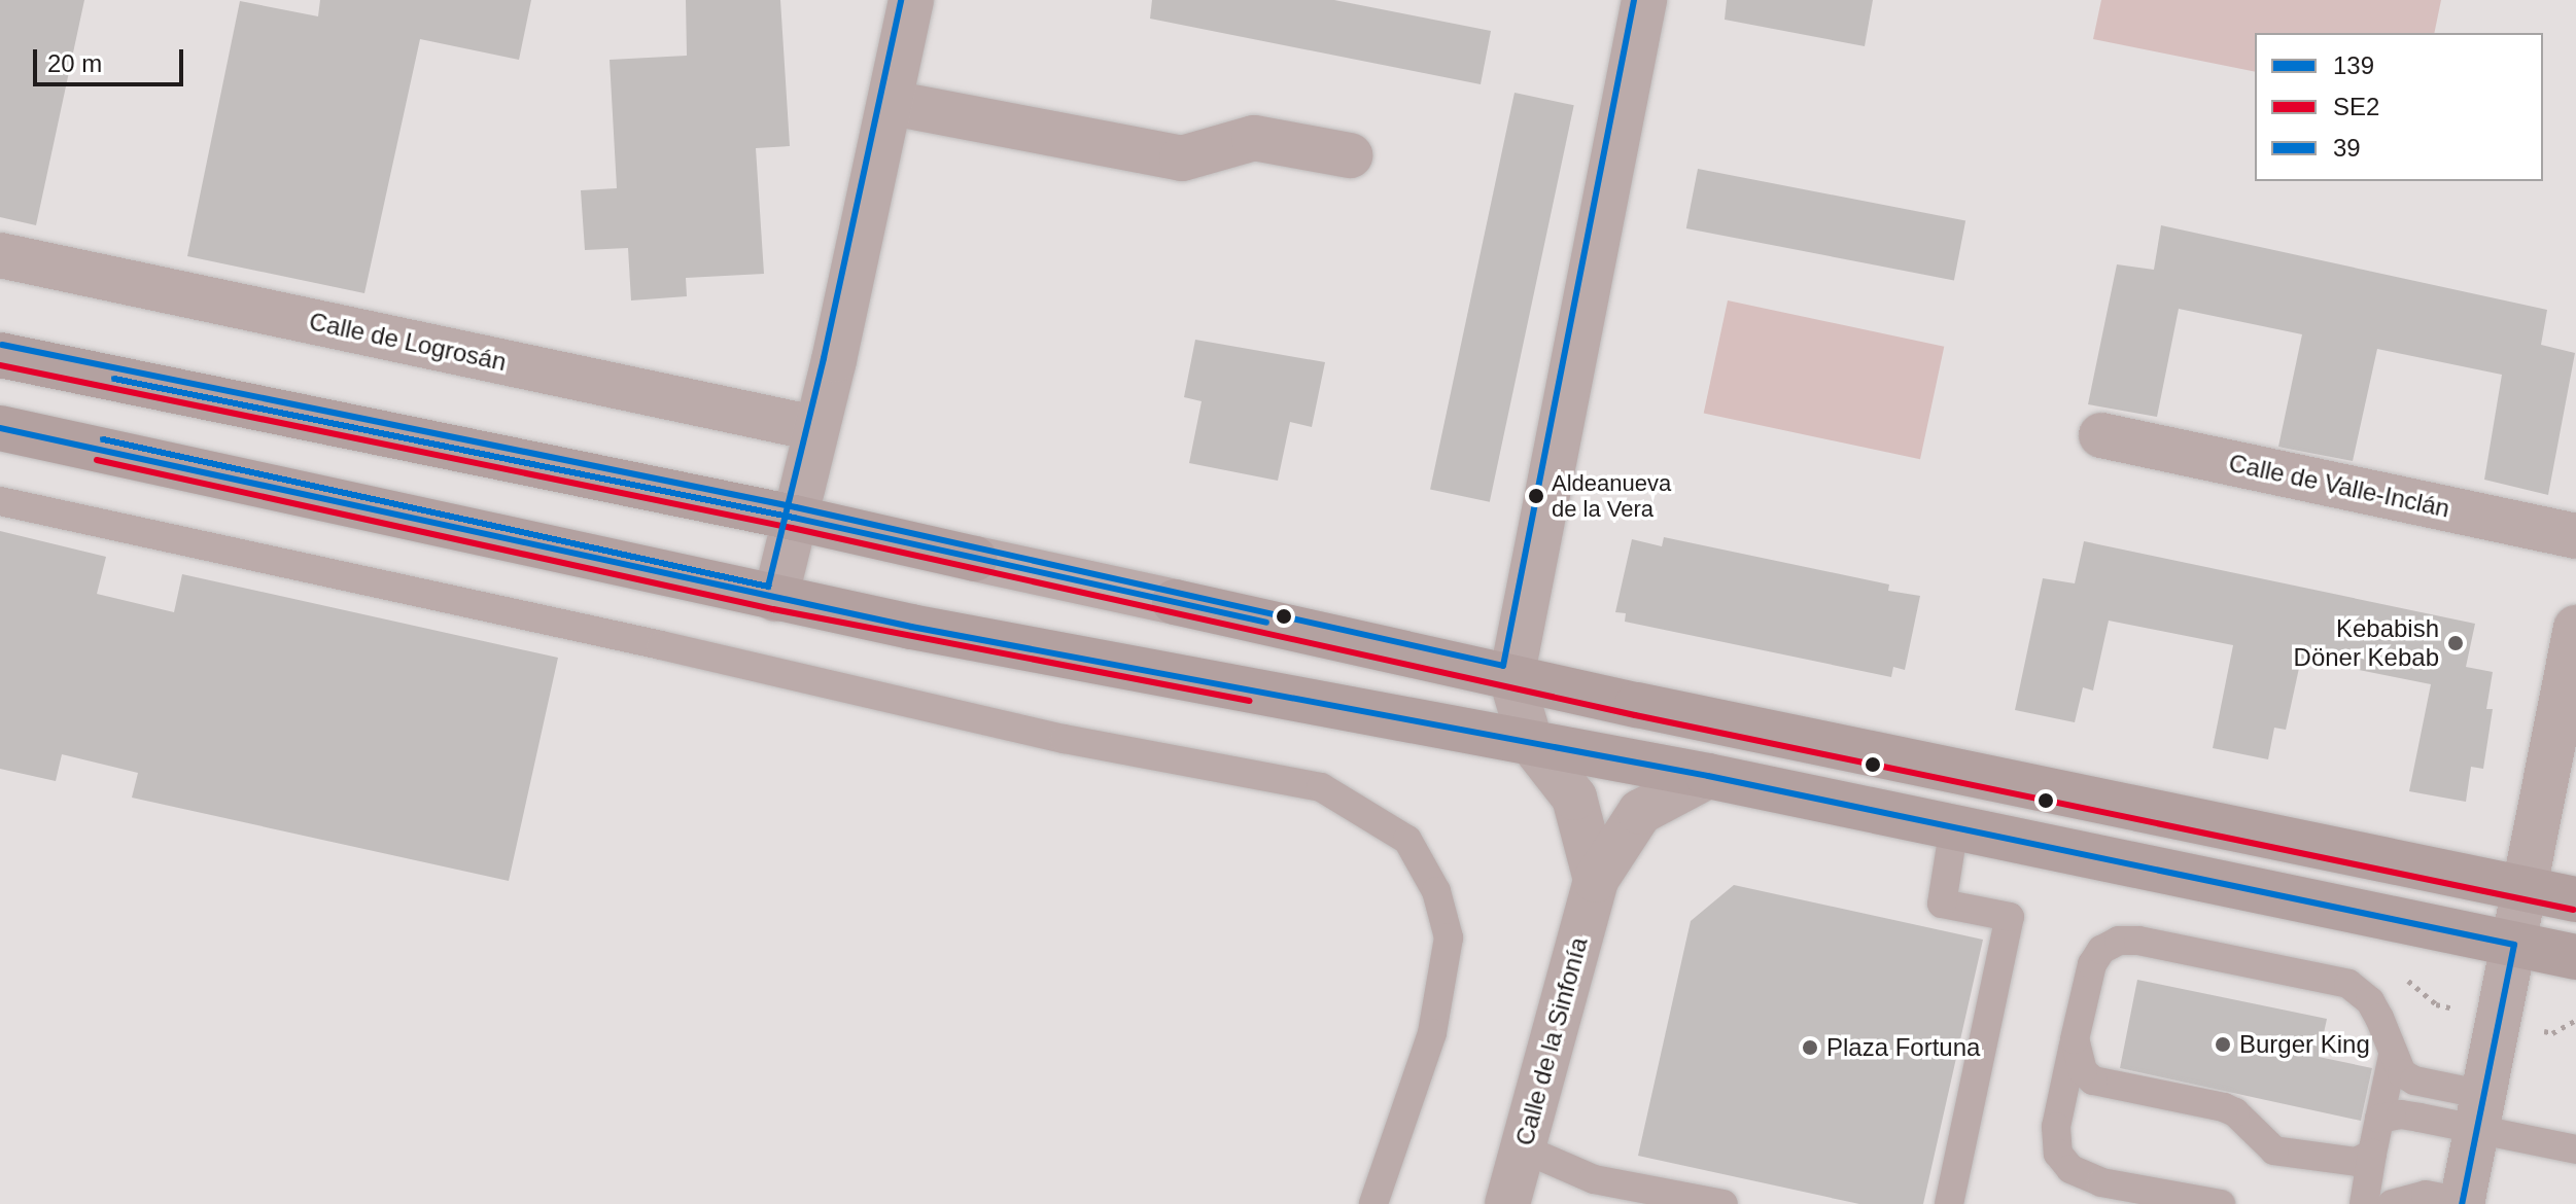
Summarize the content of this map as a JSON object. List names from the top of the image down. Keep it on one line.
{"streets":{"street":["Calle de Logrosán","Calle de Valle-Inclán","Calle de la Sinfonía"]},"places":["Aldeanueva de la Vera","Kebabish Döner Kebab","Burger King","Plaza Fortuna"],"lines":["transit line 39","transit line SE2","transit line 139"],"legend":["139","SE2","39"],"scale_bar":"20 m"}
